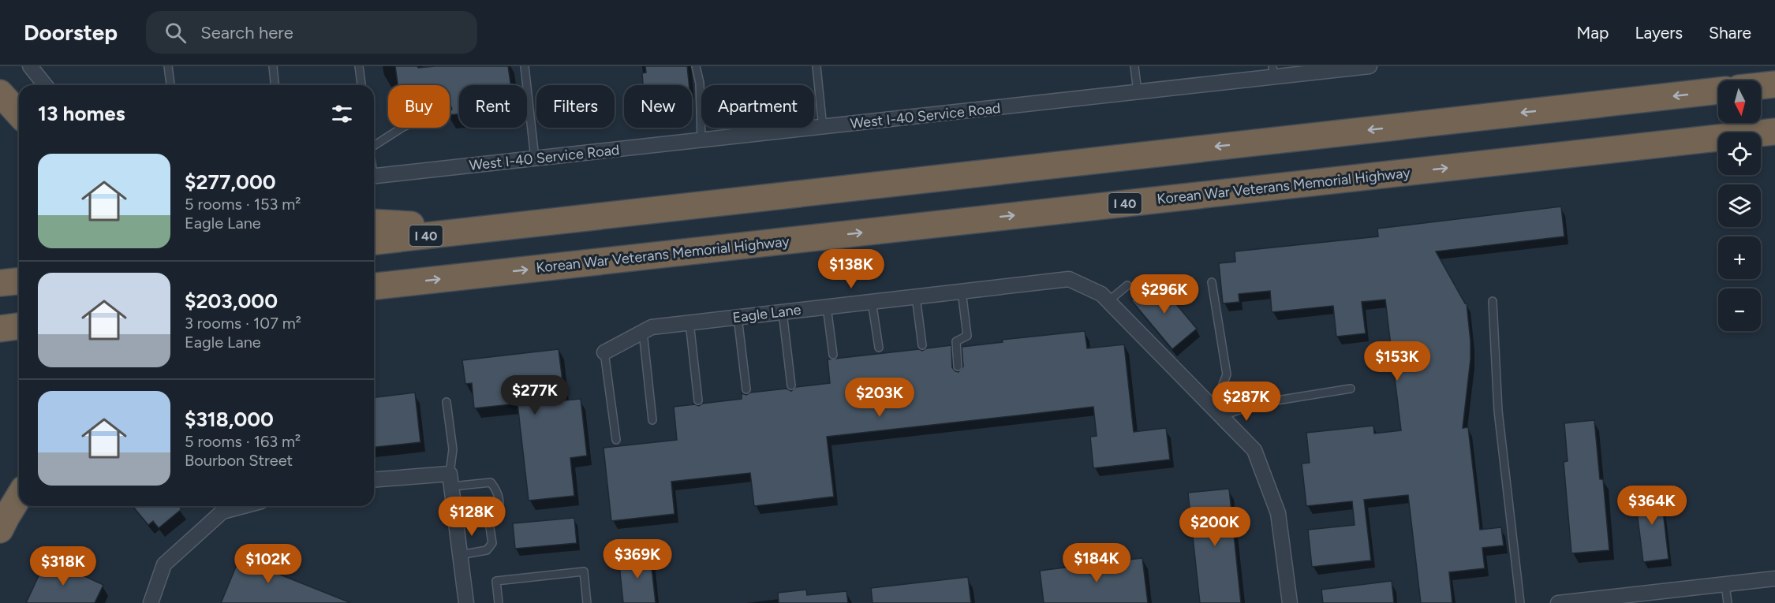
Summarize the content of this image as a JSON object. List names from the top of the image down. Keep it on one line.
{"streets":{"highway":["Korean War Veterans Memorial Highway","I 40"],"street":["West I-40 Service Road","Eagle Lane"]},"north":"bottom","page":{"header":"Doorstep","search":"Search here","nav":["Map","Layers","Share"],"map_buttons":["+","−"],"chip":["Buy","Rent","Filters","New","Apartment"],"heading":"13 homes","list":[{"name":"$277,000","note":"5 rooms · 153 m² · Eagle Lane"},{"name":"$203,000","note":"3 rooms · 107 m² · Eagle Lane"},{"name":"$318,000","note":"5 rooms · 163 m² · Bourbon Street"}],"price":["$138K","$296K","$153K","$277K","$203K","$287K","$364K","$128K","$200K","$369K","$184K","$102K","$318K"]}}
